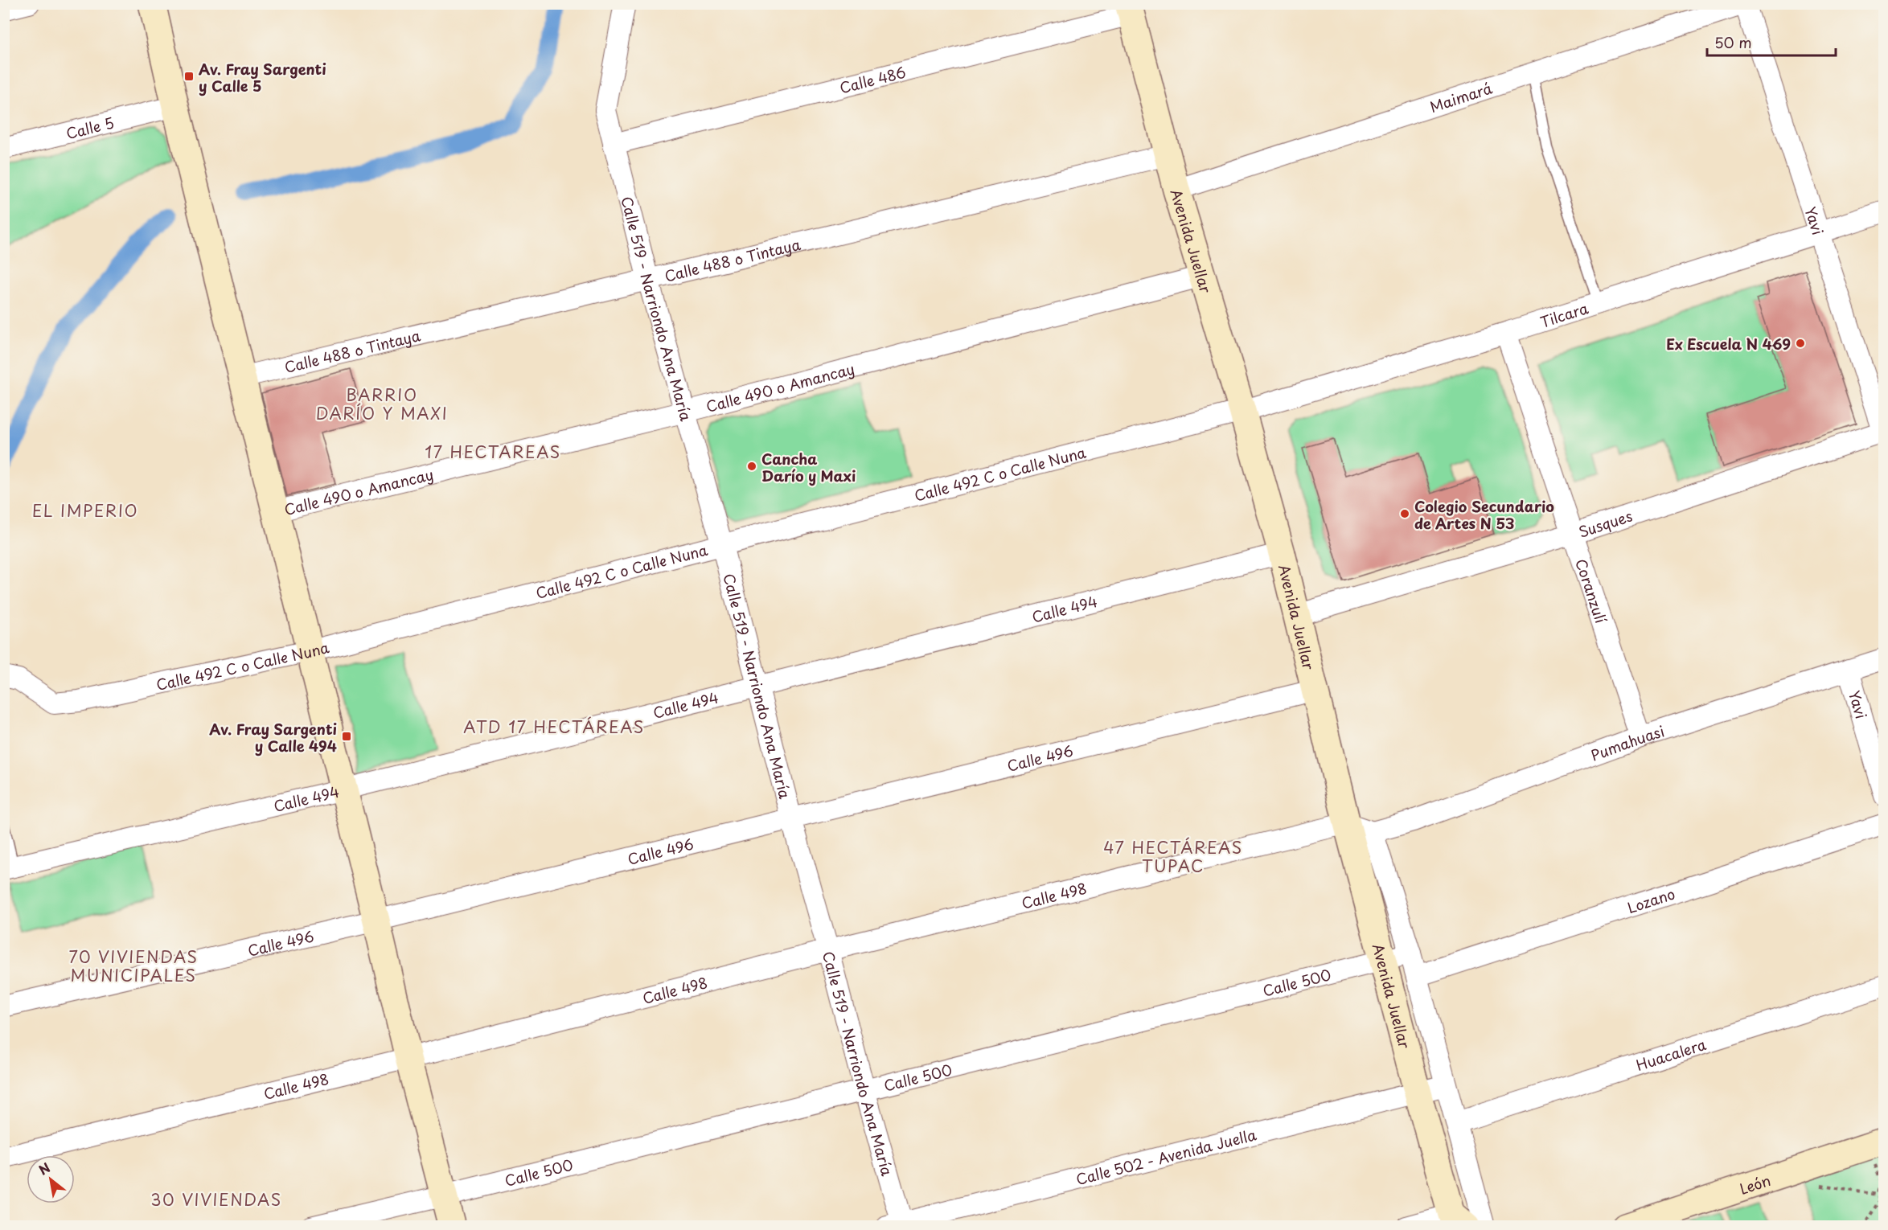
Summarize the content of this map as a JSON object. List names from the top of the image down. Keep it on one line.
{"streets":{"street":["Calle 486","Maimará","Calle 5","Yavi","Avenida Juellar","Calle 488 o Tintaya","Calle 519 - Narriondo Ana María","Tilcara","Calle 490 o Amancay","Calle 492 C o Calle Nuna","Susques","Coranzulí","Calle 494","Pumahuasi","Calle 496","Calle 498","Lozano","Calle 500","Huacalera","Calle 502 - Avenida Juella","León"]},"crossings":[["Calle 486","Avenida Juellar"],["Calle 486","Calle 519 - Narriondo Ana María"],["Maimará","Yavi"],["Maimará","Avenida Juellar"],["Yavi","Tilcara"],["Yavi","Susques"],["Yavi","Pumahuasi"],["Avenida Juellar","Calle 488 o Tintaya"],["Avenida Juellar","Tilcara"],["Avenida Juellar","Calle 490 o Amancay"],["Avenida Juellar","Calle 492 C o Calle Nuna"],["Avenida Juellar","Susques"],["Avenida Juellar","Calle 494"],["Avenida Juellar","Calle 496"],["Avenida Juellar","Calle 498"],["Avenida Juellar","Calle 500"],["Avenida Juellar","Calle 502 - Avenida Juella"],["Calle 488 o Tintaya","Calle 519 - Narriondo Ana María"],["Calle 519 - Narriondo Ana María","Calle 490 o Amancay"],["Calle 519 - Narriondo Ana María","Calle 492 C o Calle Nuna"],["Calle 519 - Narriondo Ana María","Calle 494"],["Calle 519 - Narriondo Ana María","Calle 496"],["Calle 519 - Narriondo Ana María","Calle 498"],["Calle 519 - Narriondo Ana María","Calle 500"],["Calle 519 - Narriondo Ana María","Calle 502 - Avenida Juella"],["Tilcara","Calle 492 C o Calle Nuna"],["Tilcara","Coranzulí"],["Susques","Coranzulí"],["Coranzulí","Pumahuasi"]],"districts":["BARRIO DARÍO Y MAXI","17 HECTAREAS","EL IMPERIO","ATD 17 HECTÁREAS","47 HECTÁREAS TUPAC","70 VIVIENDAS MUNICIPALES","30 VIVIENDAS"],"places":{"transit":["Av. Fray Sargenti y Calle 5","Av. Fray Sargenti y Calle 494"],"other":["Ex Escuela N 469","Cancha Darío y Maxi","Colegio Secundario de Artes N 53"]},"scale_bar":"50 m","north":"top left"}
